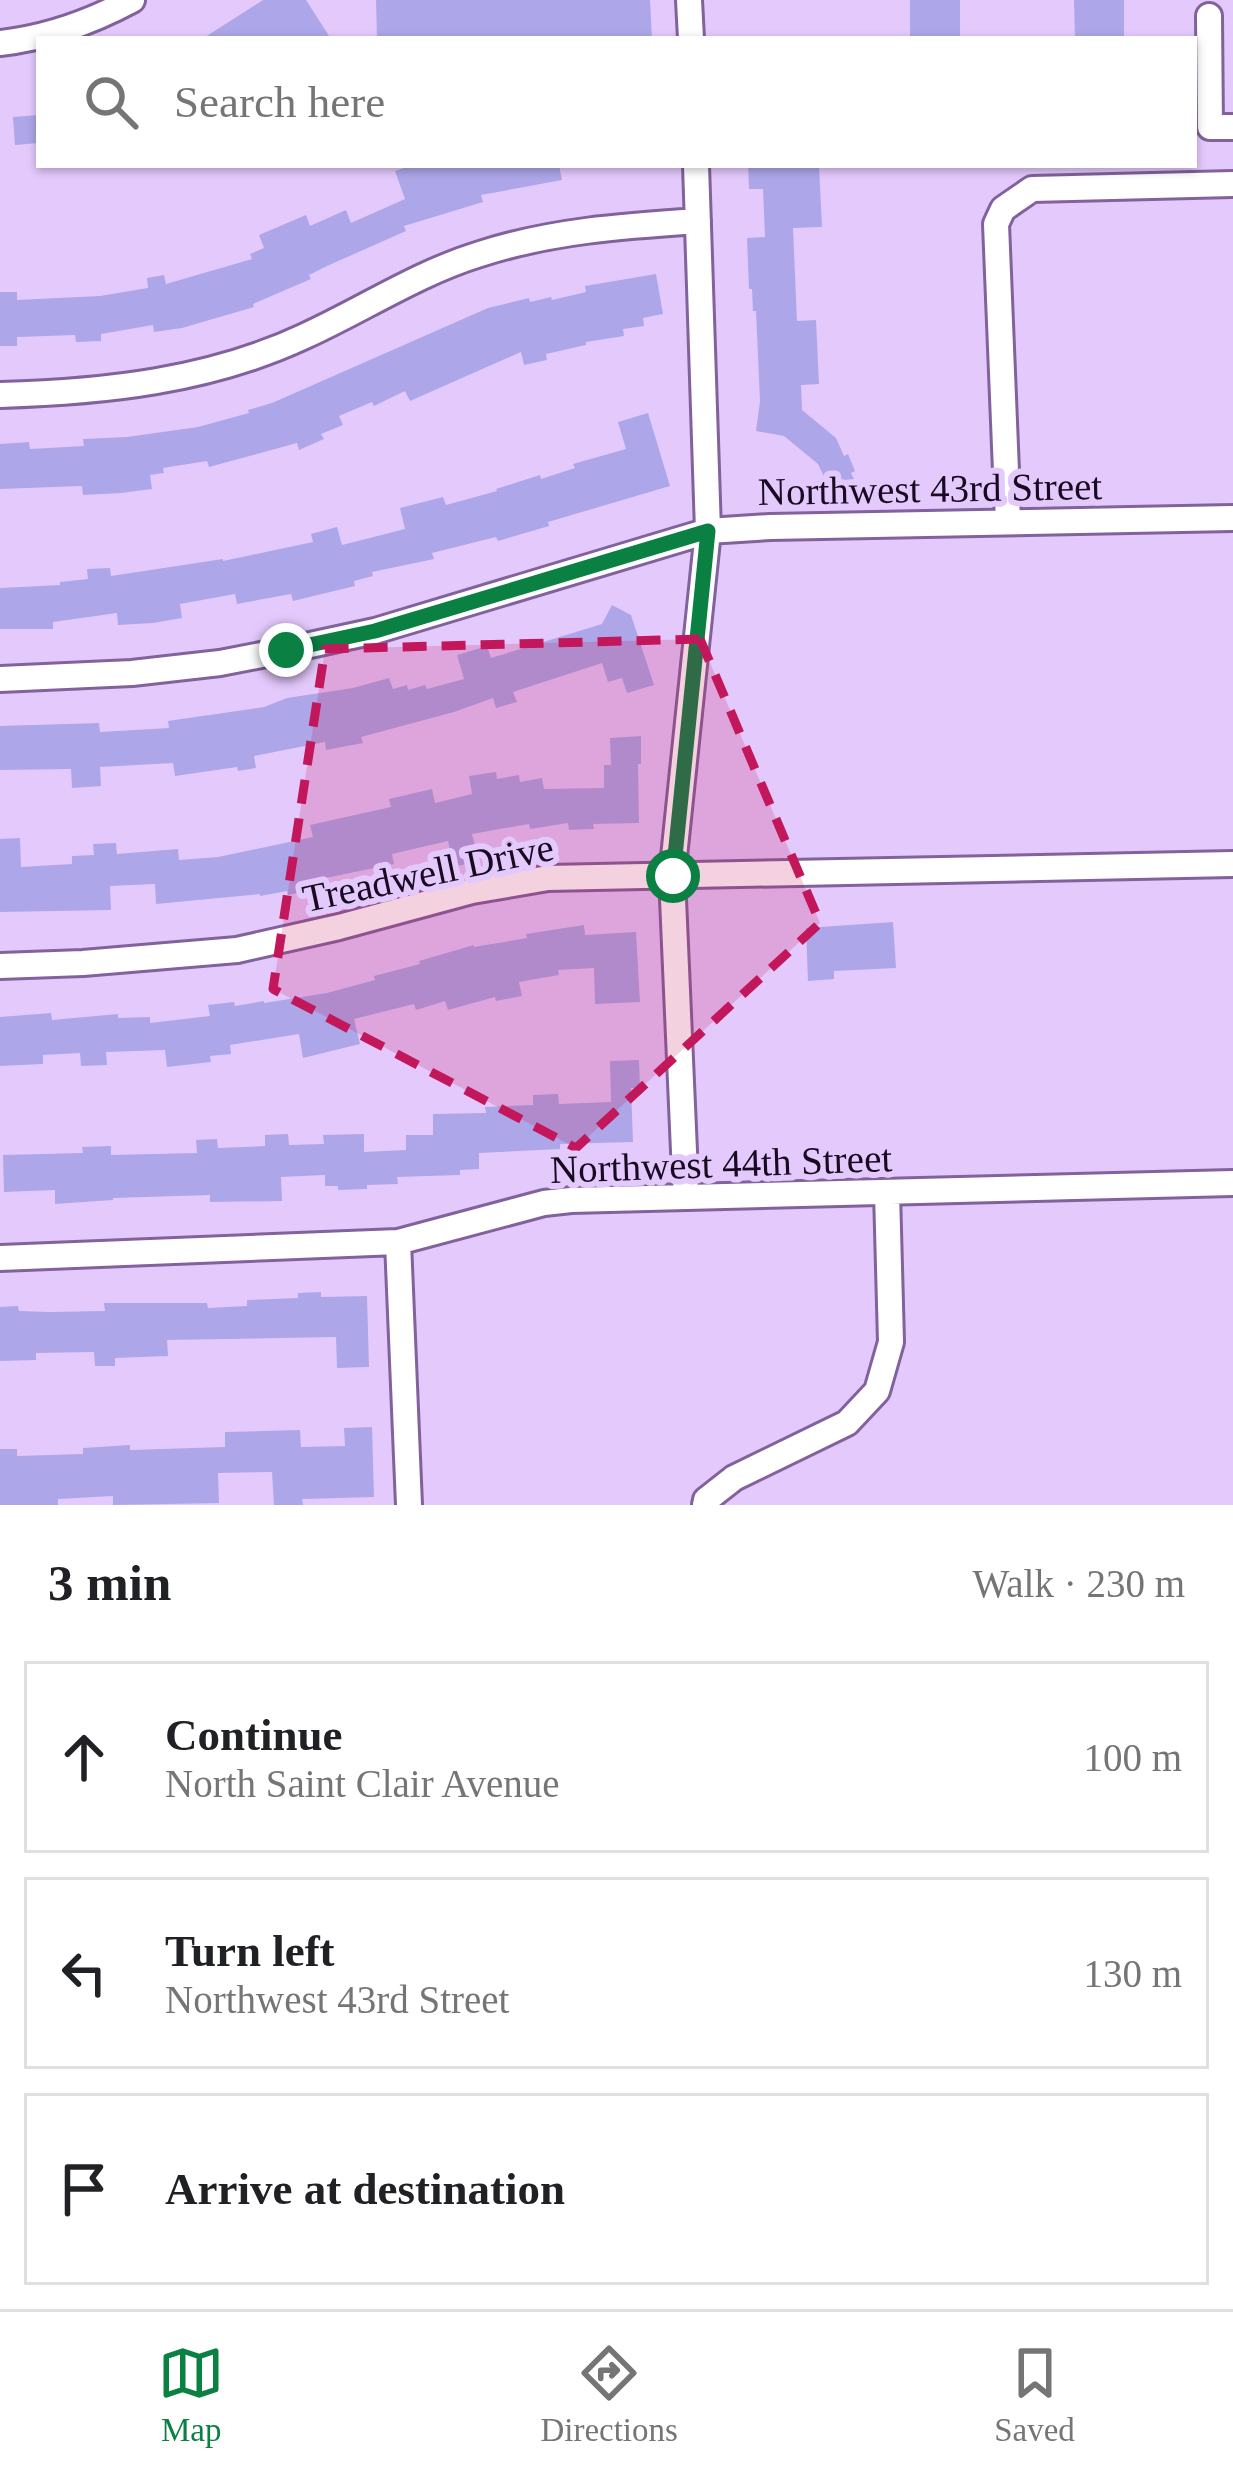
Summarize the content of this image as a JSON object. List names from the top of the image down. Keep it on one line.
{"streets":{"street":["Northwest 43rd Street","Treadwell Drive","Northwest 44th Street"]},"page":{"search":"Search here","heading":["3 min","Walk · 230 m"],"list":[["Continue","North Saint Clair Avenue","100 m"],["Turn left","Northwest 43rd Street","130 m"],"Arrive at destination"],"nav":["Map","Directions","Saved"]}}
